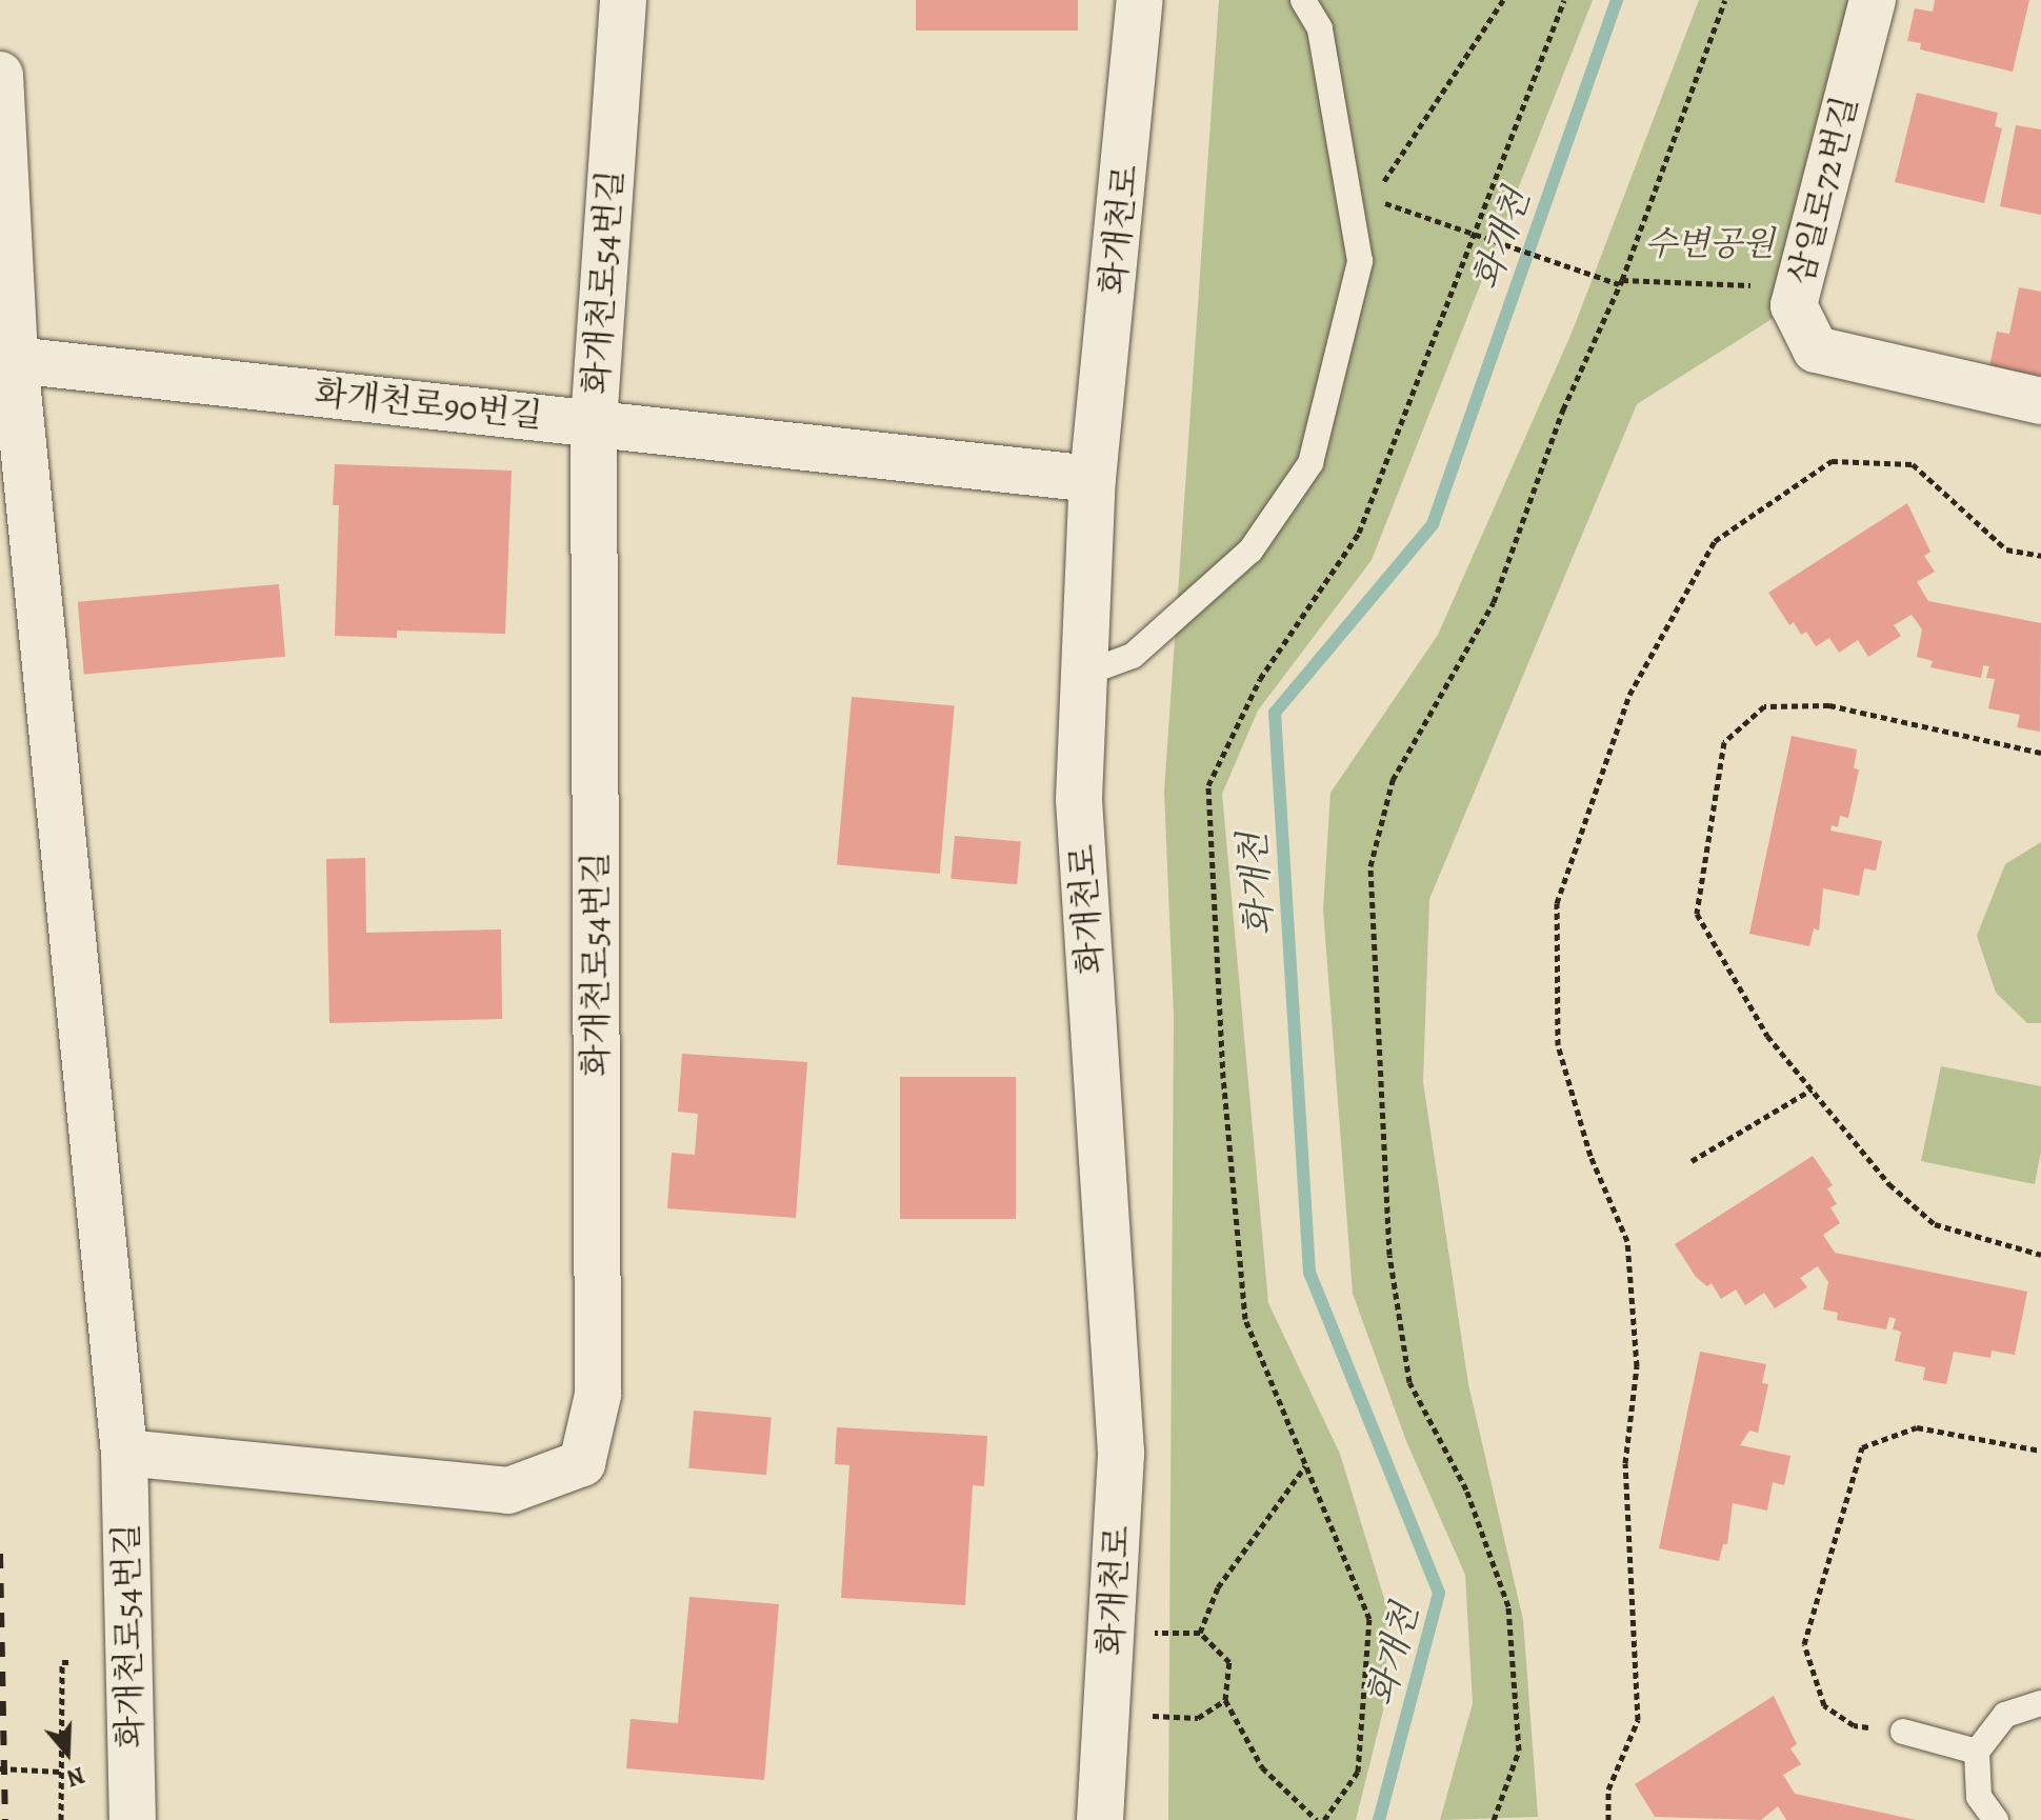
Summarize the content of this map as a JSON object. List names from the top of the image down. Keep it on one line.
{"streets":{"street":["삼일로72번길","화개천로","화개천로54번길","화개천로90번길"]},"crossings":[["화개천로","화개천로90번길"],["화개천로54번길","화개천로90번길"]],"water":["화개천"],"parks":["수변공원"],"north":"bottom"}
